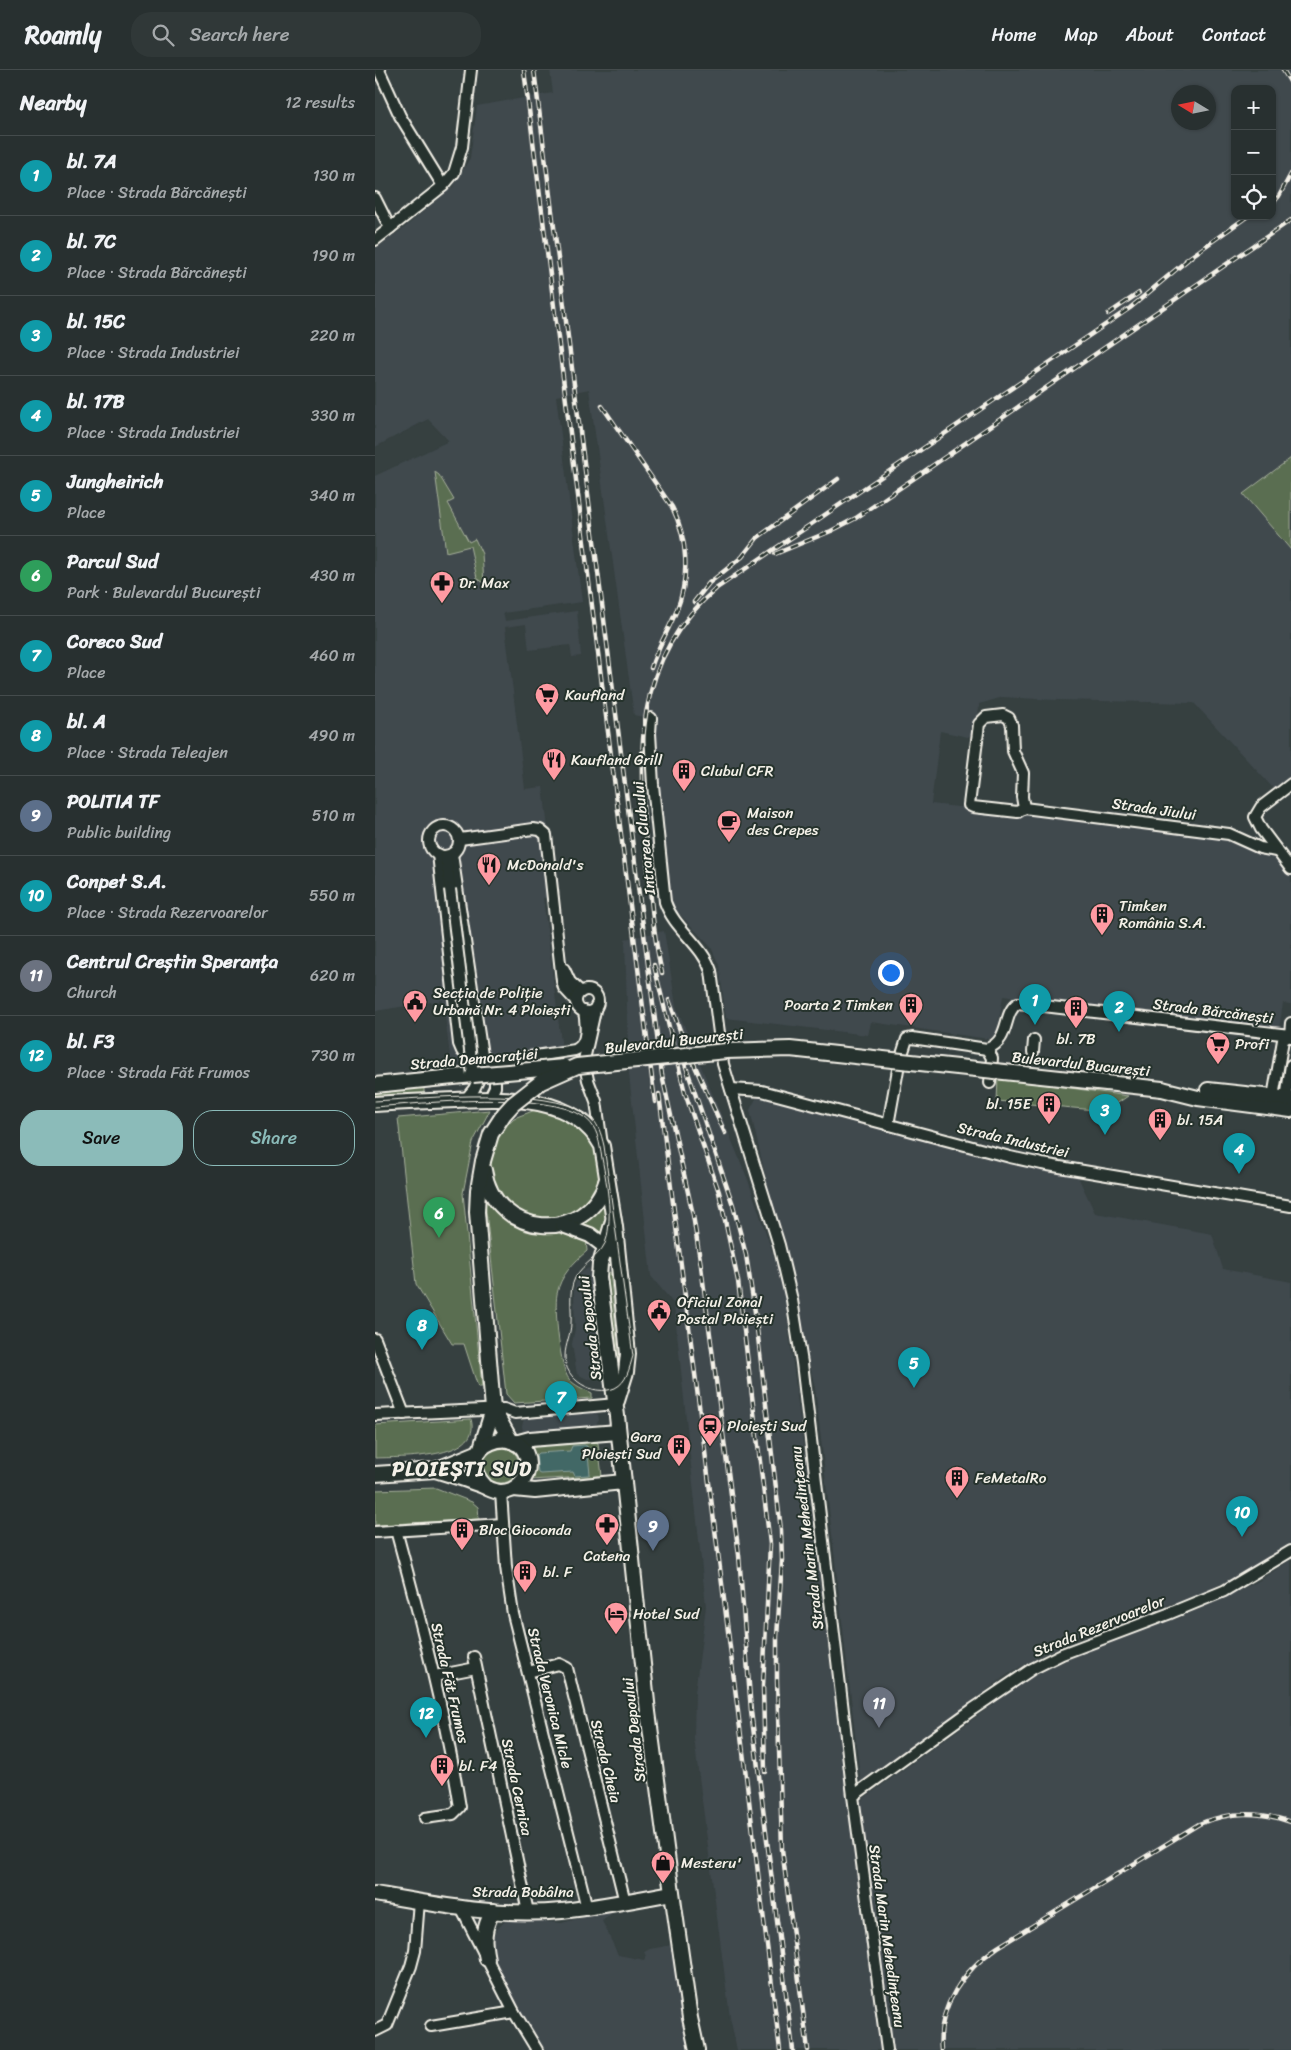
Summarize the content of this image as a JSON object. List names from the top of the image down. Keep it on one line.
{"streets":{"main road":["Bulevardul București","Strada Democrației","Strada Depoului","Strada Bobâlna"],"street":["Strada Jiului","Intrarea Clubului","Strada Bărcănești","Strada Industriei","Strada Marin Mehedințeanu","Strada Rezervoarelor","Strada Făt Frumos","Strada Veronica Micle","Strada Cheia","Strada Cernica"]},"crossings":[["Intrarea Clubului","Strada Marin Mehedințeanu"],["Bulevardul București","Strada Democrației"],["Bulevardul București","Strada Veronica Micle"],["Strada Industriei","Strada Marin Mehedințeanu"],["Strada Depoului","Strada Bobâlna"],["Strada Marin Mehedințeanu","Strada Rezervoarelor"],["Strada Veronica Micle","Strada Cheia"],["Strada Veronica Micle","Strada Bobâlna"],["Strada Cheia","Strada Bobâlna"],["Strada Cernica","Strada Bobâlna"]],"districts":["PLOIEȘTI SUD"],"places":{"pharmacy":["Dr. Max","Catena"],"supermarket":["Kaufland","Profi"],"restaurant":["Kaufland Grill","McDonald's"],"building":["Clubul CFR","Timken România S.A.","Poarta 2 Timken","bl. 7B","bl. 15E","bl. 15A","Gara Ploiești Sud","FeMetalRo","Bloc Gioconda","bl. F","bl. F4"],"cafe":["Maison des Crepes"],"public building":["Secția de Poliție Urbană Nr. 4 Ploiești","Oficiul Zonal Postal Ploiești"],"station":["Ploiești Sud"],"hotel":["Hotel Sud"],"shop":["Mesteru'"]},"north":"left","page":{"header":"Roamly","search":"Search here","nav":["Home","Map","About","Contact"],"heading":["Nearby","12 results"],"map_buttons":["+","−"],"list":[{"mark":"1","name":"bl. 7A","note":"Place · Strada Bărcănești","value":"130 m"},{"mark":"2","name":"bl. 7C","note":"Place · Strada Bărcănești","value":"190 m"},{"mark":"3","name":"bl. 15C","note":"Place · Strada Industriei","value":"220 m"},{"mark":"4","name":"bl. 17B","note":"Place · Strada Industriei","value":"330 m"},{"mark":"5","name":"Jungheirich","note":"Place","value":"340 m"},{"mark":"6","name":"Parcul Sud","note":"Park · Bulevardul București","value":"430 m"},{"mark":"7","name":"Coreco Sud","note":"Place","value":"460 m"},{"mark":"8","name":"bl. A","note":"Place · Strada Teleajen","value":"490 m"},{"mark":"9","name":"POLITIA TF","note":"Public building","value":"510 m"},{"mark":"10","name":"Conpet S.A.","note":"Place · Strada Rezervoarelor","value":"550 m"},{"mark":"11","name":"Centrul Creștin Speranța","note":"Church","value":"620 m"},{"mark":"12","name":"bl. F3","note":"Place · Strada Făt Frumos","value":"730 m"}],"pins":["1","2","3","4","6","8","5","7","10","9","11","12"],"buttons":["Save","Share"]}}
